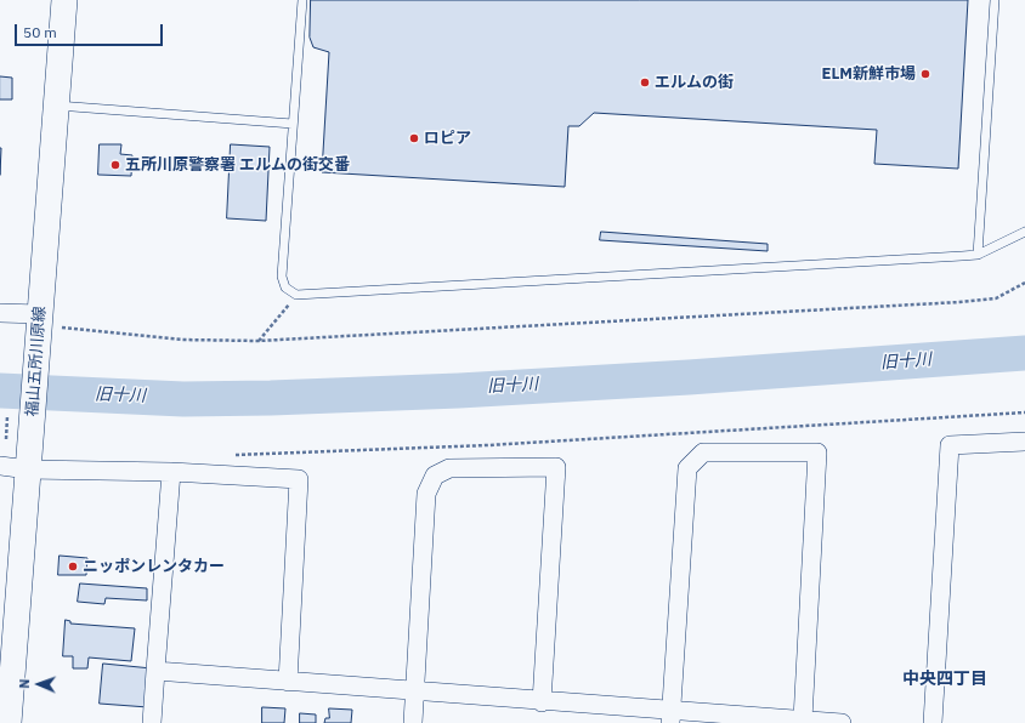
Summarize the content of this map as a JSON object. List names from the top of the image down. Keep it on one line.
{"streets":{"main road":["福山五所川原線"]},"districts":["中央四丁目"],"water":["旧十川"],"places":["ELM新鮮市場","エルムの街","ロピア","五所川原警察署 エルムの街交番","ニッポンレンタカー"],"scale_bar":"50 m","north":"left"}
